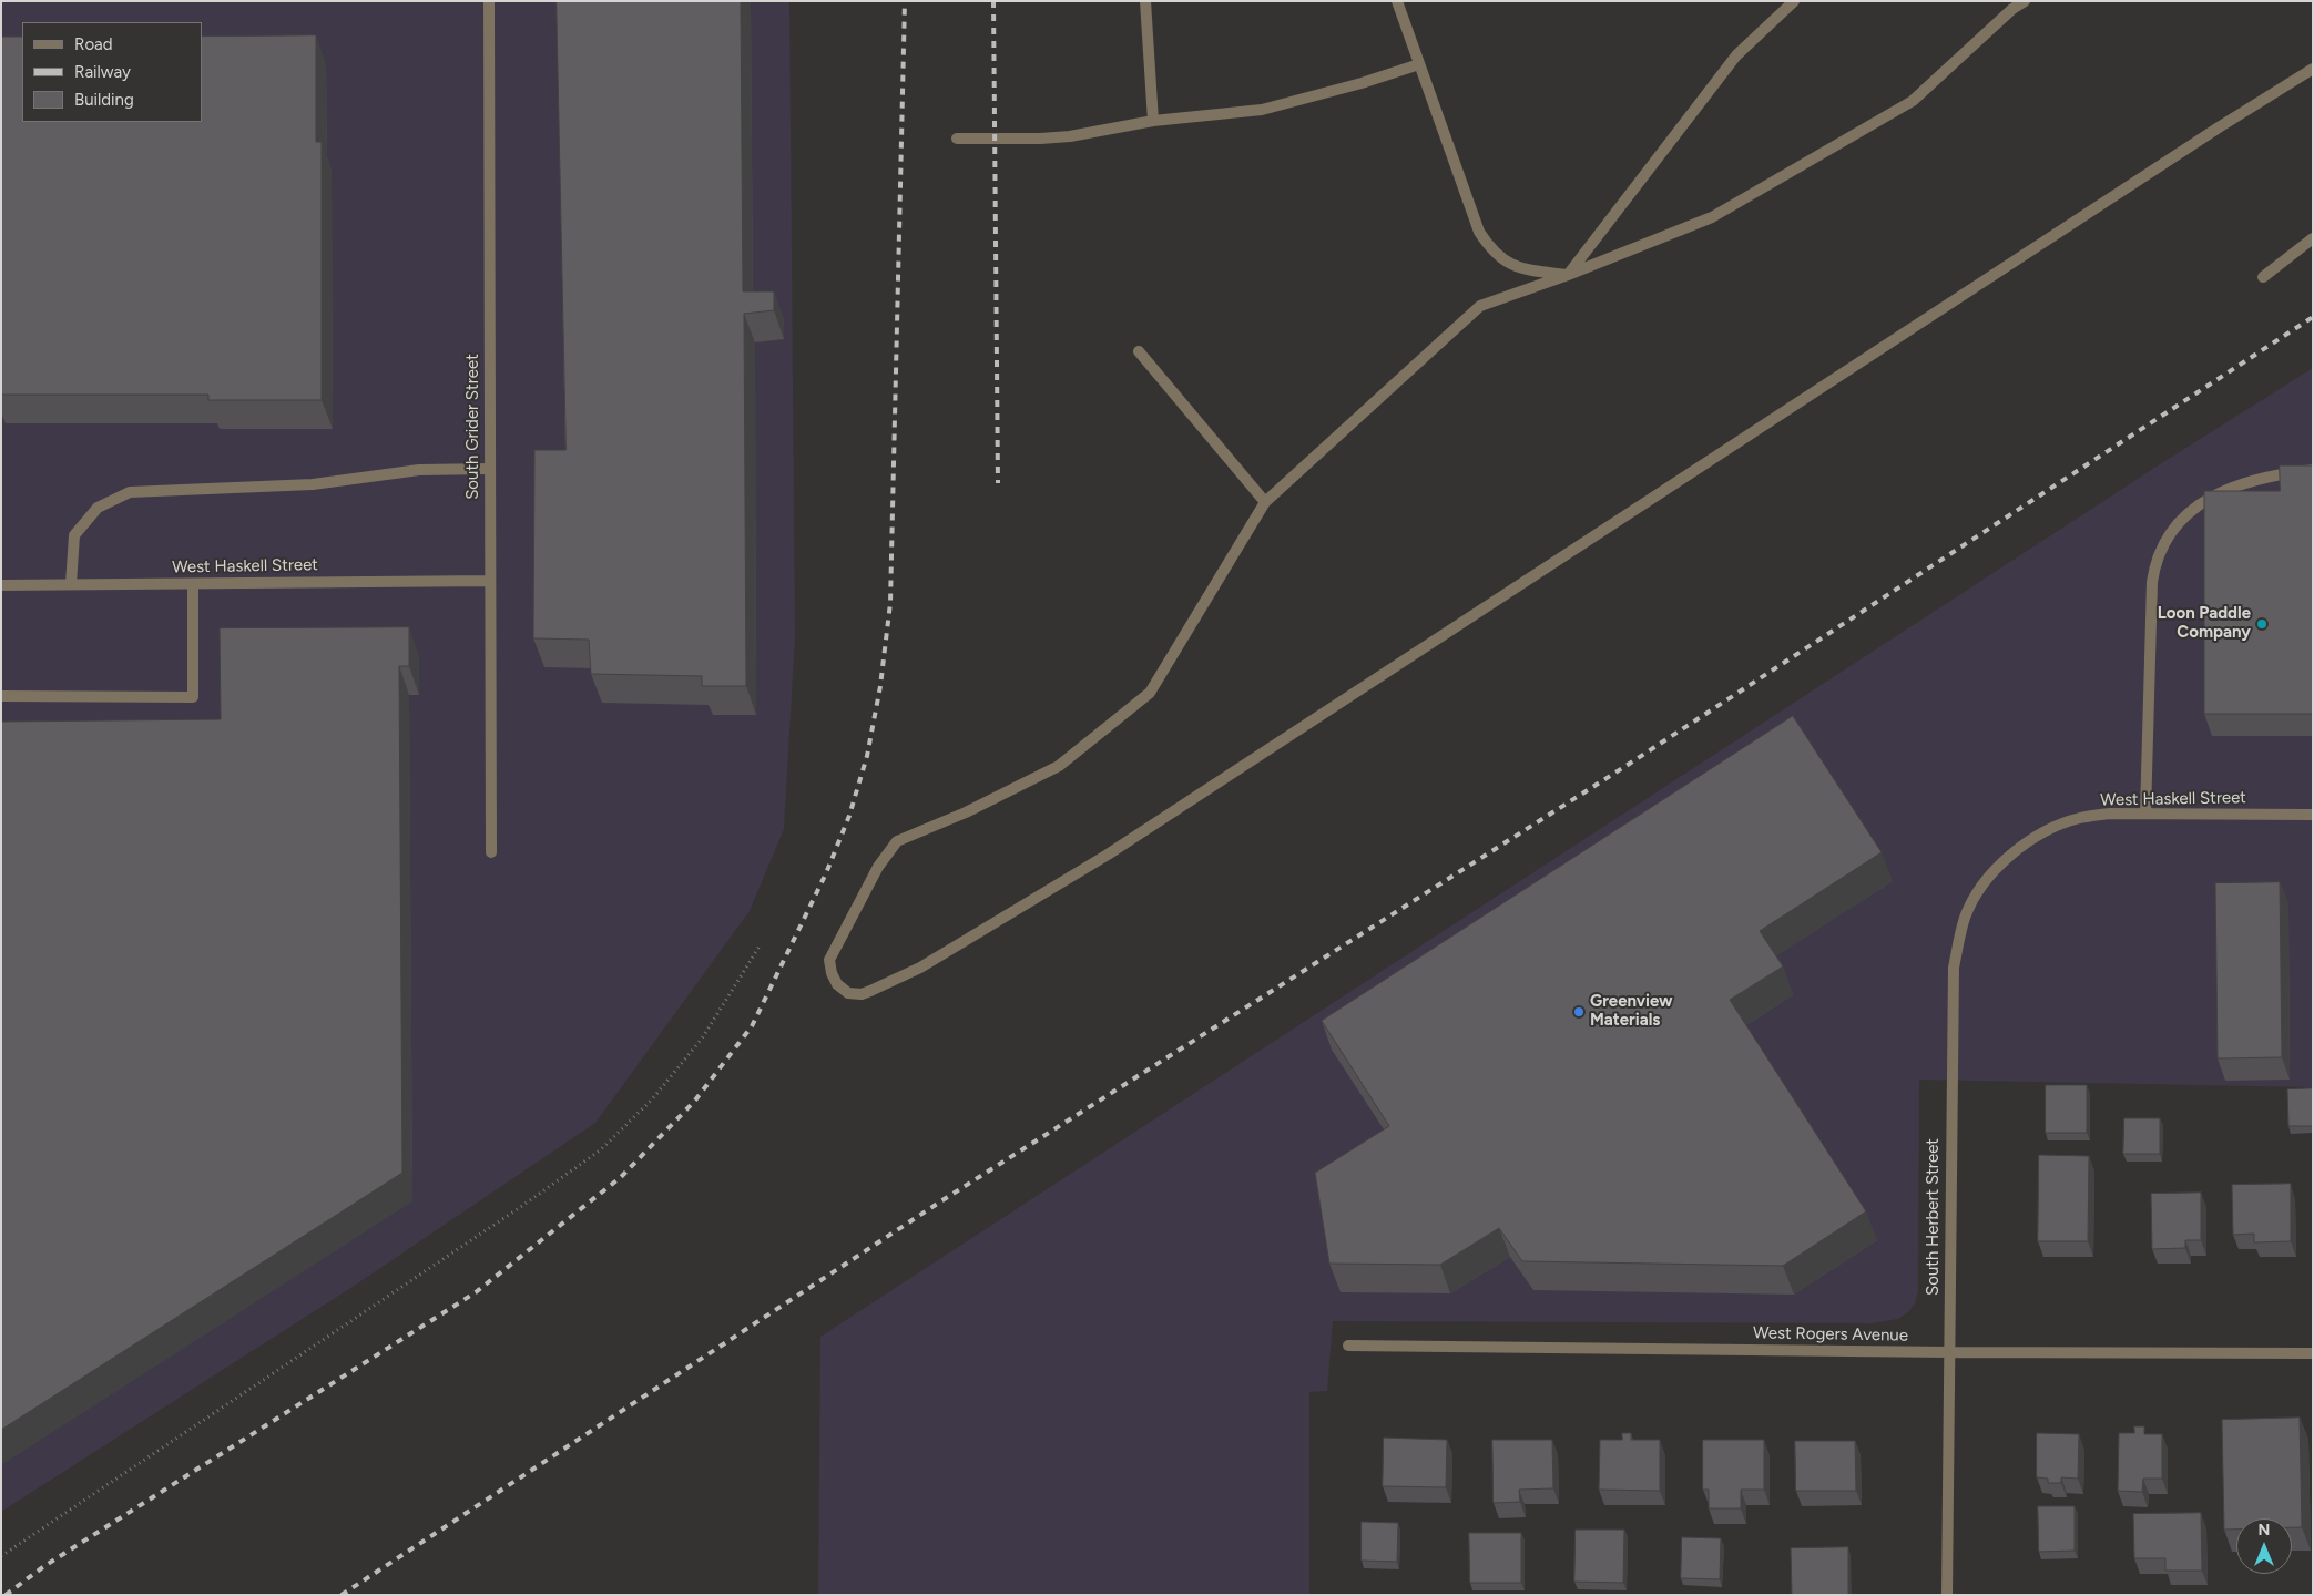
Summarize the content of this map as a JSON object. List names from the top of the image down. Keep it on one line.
{"streets":{"street":["South Grider Street","West Haskell Street","South Herbert Street","West Rogers Avenue"]},"crossings":[["South Grider Street","West Haskell Street"],["West Haskell Street","South Herbert Street"],["South Herbert Street","West Rogers Avenue"]],"places":["Loon Paddle Company","Greenview Materials"],"legend":["Road","Railway","Building"],"north":"top"}
